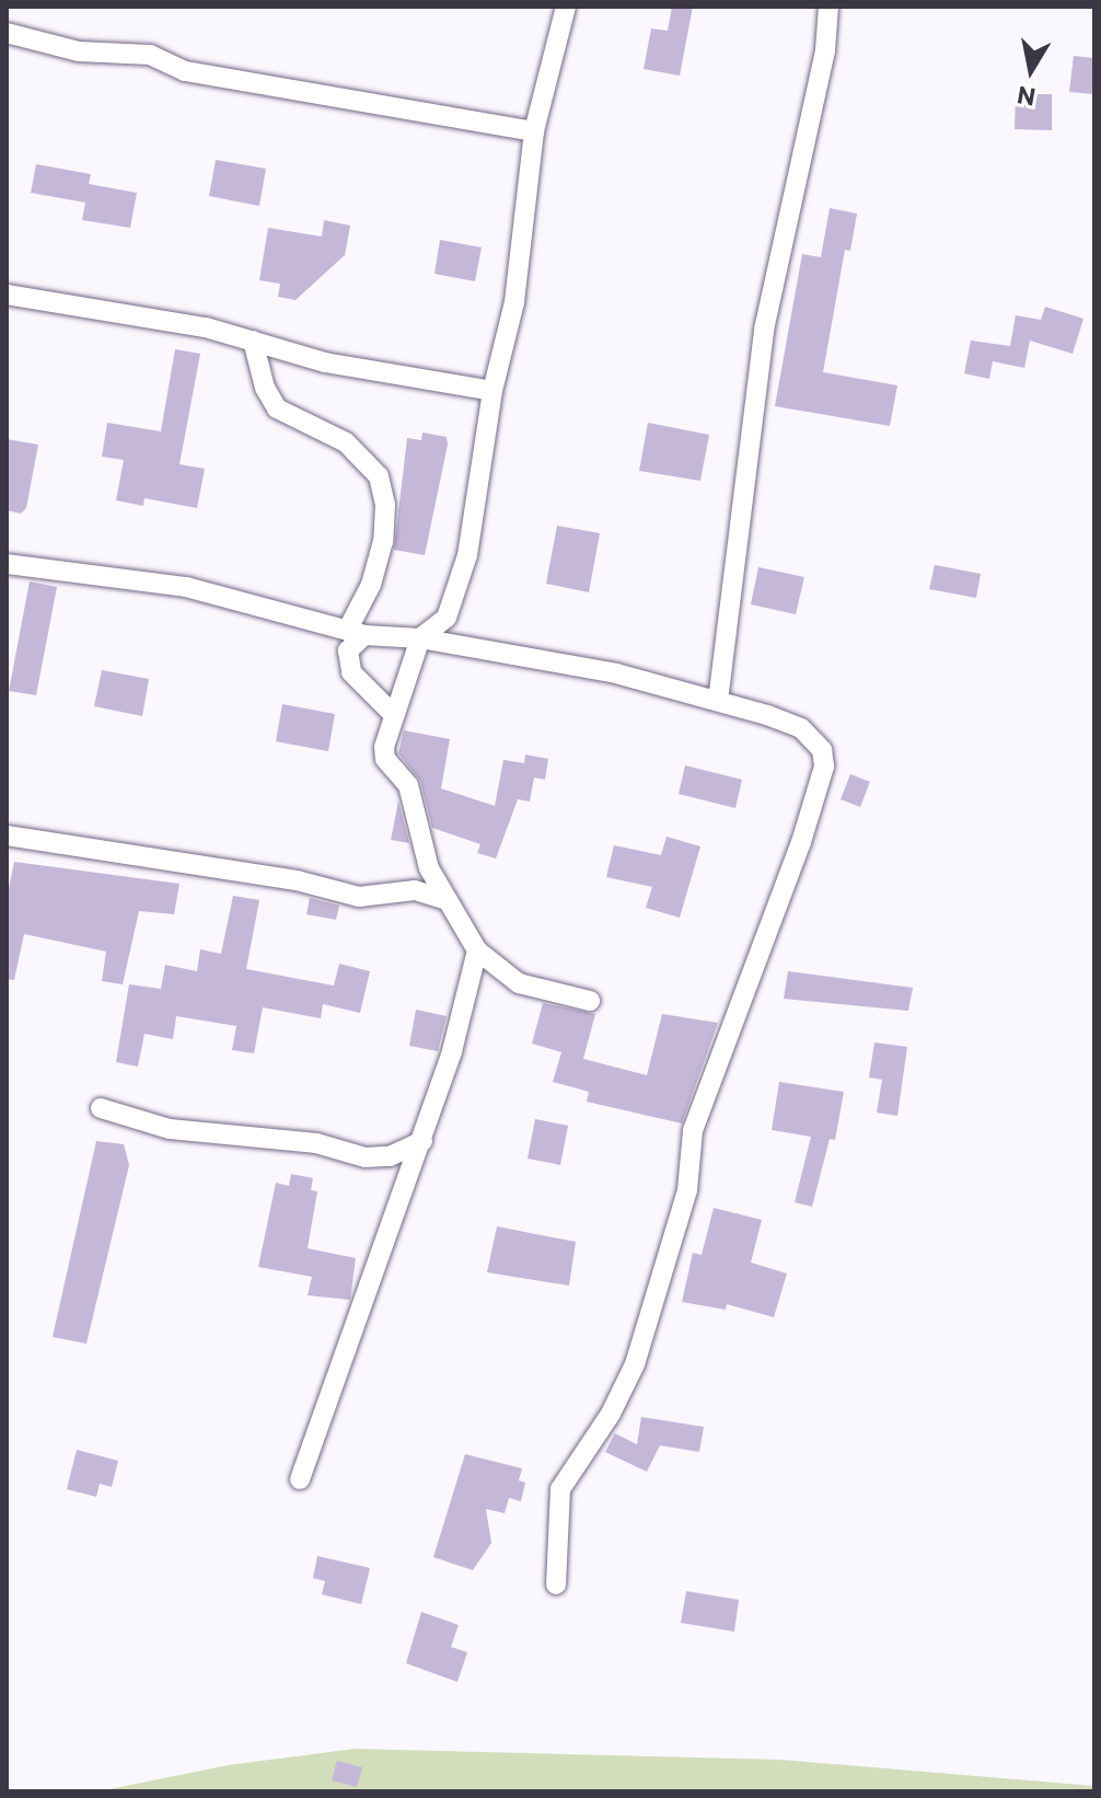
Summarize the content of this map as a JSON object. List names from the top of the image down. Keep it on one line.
{"north":"bottom"}
